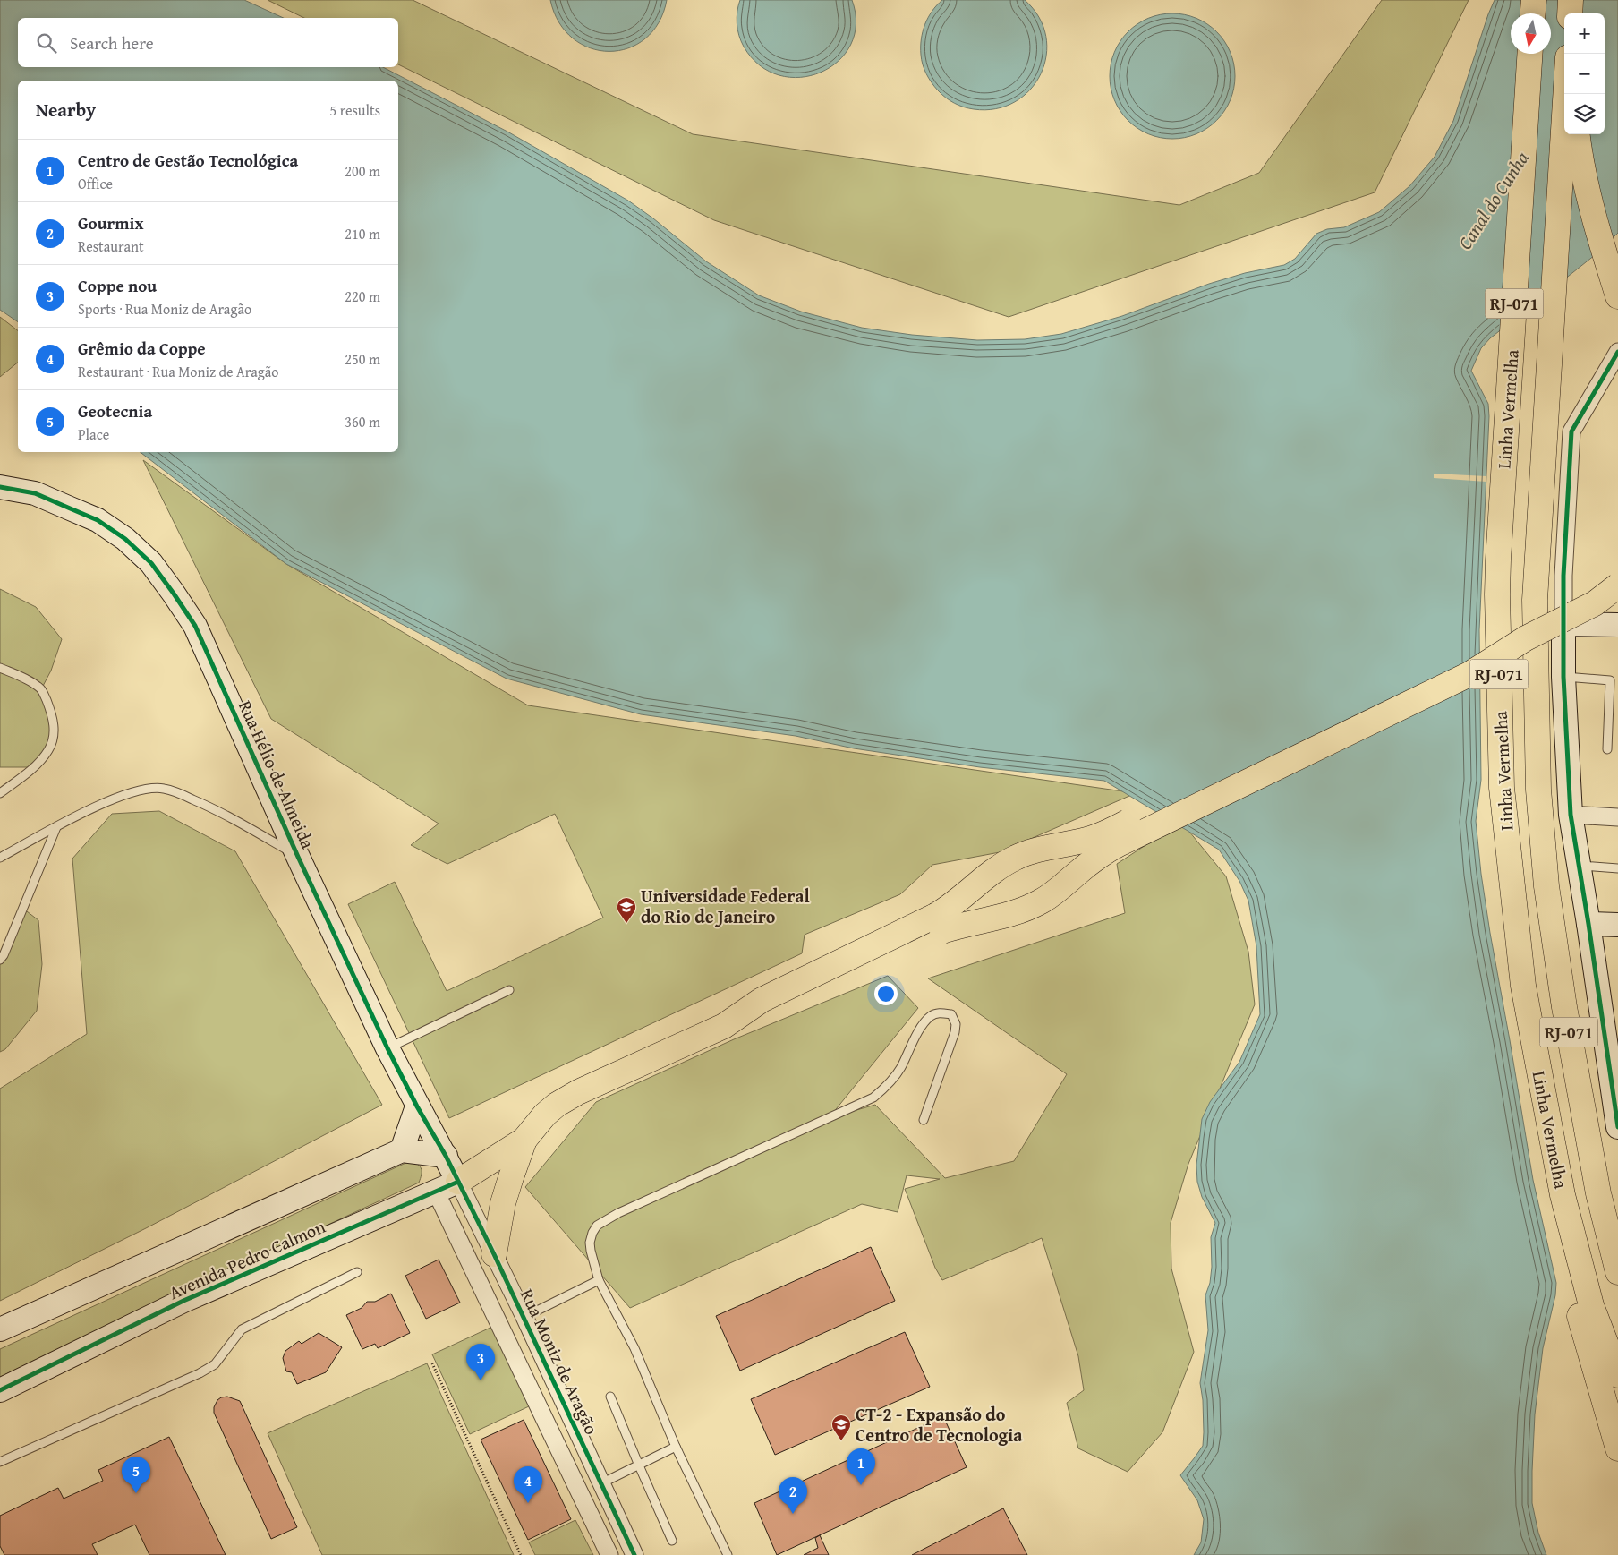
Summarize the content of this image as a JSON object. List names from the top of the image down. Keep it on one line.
{"streets":{"highway":["RJ-071","Linha Vermelha"],"street":["Rua Hélio de Almeida","Avenida Pedro Calmon","Rua Moniz de Aragão"]},"crossings":[["Rua Hélio de Almeida","Avenida Pedro Calmon"],["Rua Hélio de Almeida","Rua Moniz de Aragão"],["Avenida Pedro Calmon","Rua Moniz de Aragão"]],"water":["Canal do Cunha"],"places":{"school or university":["Universidade Federal do Rio de Janeiro","CT-2 - Expansão do Centro de Tecnologia"]},"north":"bottom","page":{"map_buttons":["+","−"],"search":"Search here","heading":["Nearby","5 results"],"list":[{"mark":"1","name":"Centro de Gestão Tecnológica","note":"Office","value":"200 m"},{"mark":"2","name":"Gourmix","note":"Restaurant","value":"210 m"},{"mark":"3","name":"Coppe nou","note":"Sports · Rua Moniz de Aragão","value":"220 m"},{"mark":"4","name":"Grêmio da Coppe","note":"Restaurant · Rua Moniz de Aragão","value":"250 m"},{"mark":"5","name":"Geotecnia","note":"Place","value":"360 m"}],"pins":["3","1","5","4","2"]}}
